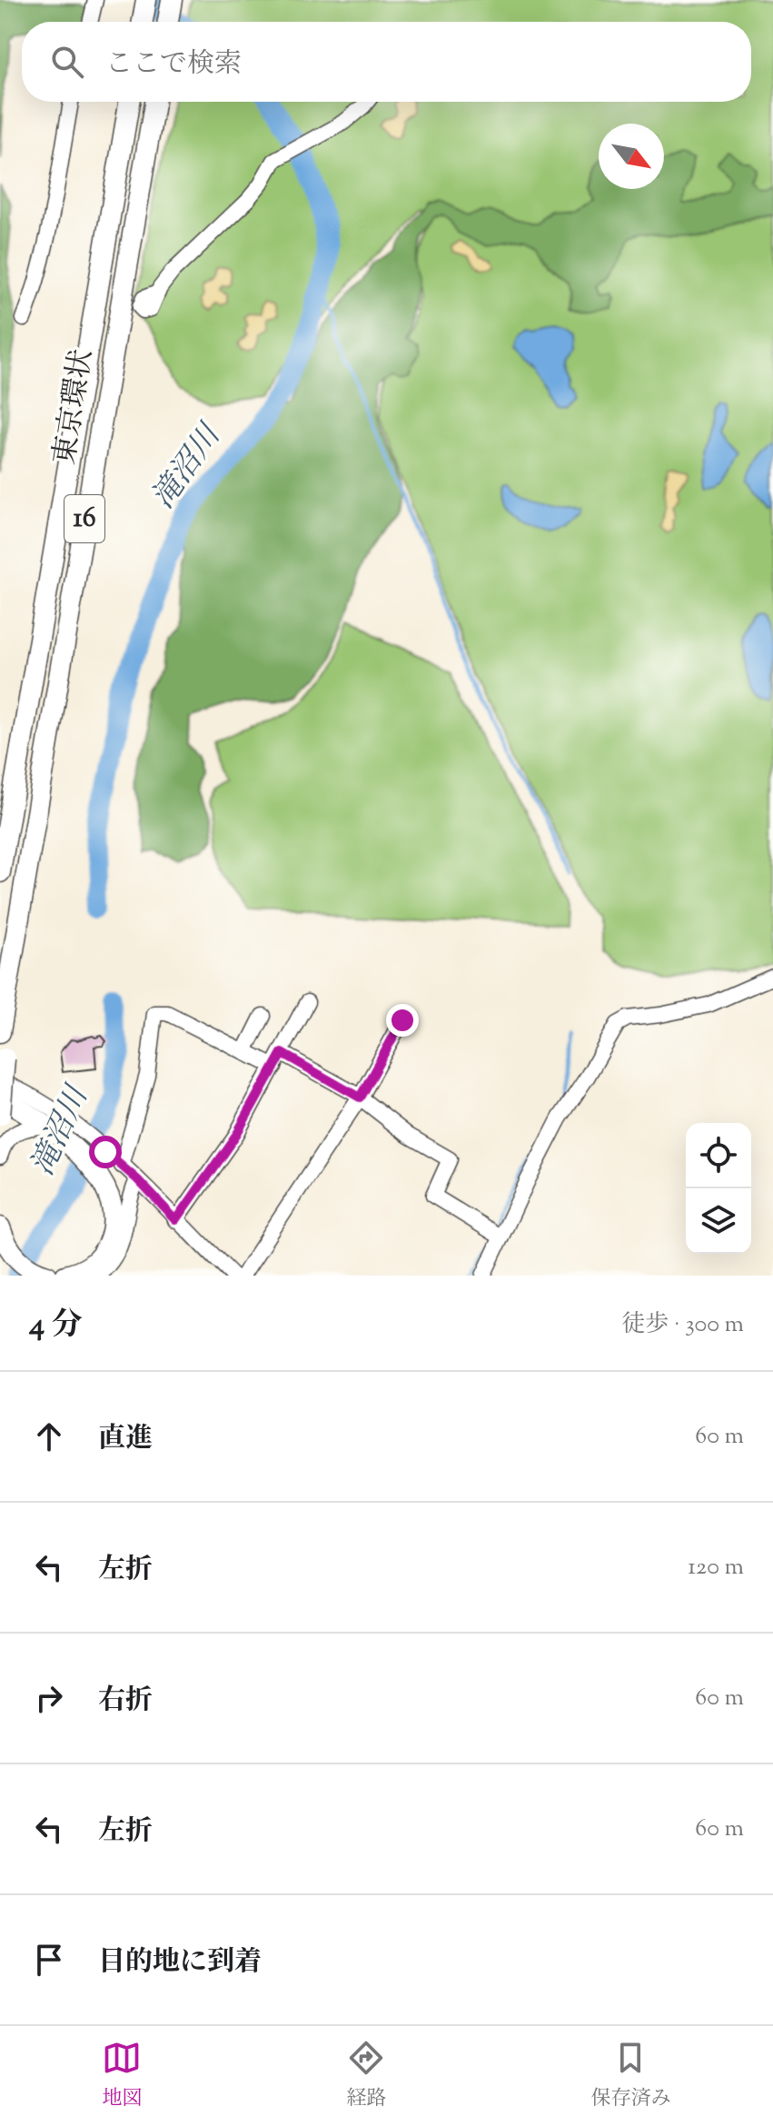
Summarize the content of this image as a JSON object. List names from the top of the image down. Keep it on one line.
{"streets":{"highway":["東京環状","16"]},"crossings":[["東京環状","16"]],"water":["滝沼川"],"north":"bottom right","page":{"search":"ここで検索","heading":["4 分","徒歩 · 300 m"],"list":[["直進","60 m"],["左折","120 m"],["右折","60 m"],["左折","60 m"],"目的地に到着"],"nav":["地図","経路","保存済み"]}}
